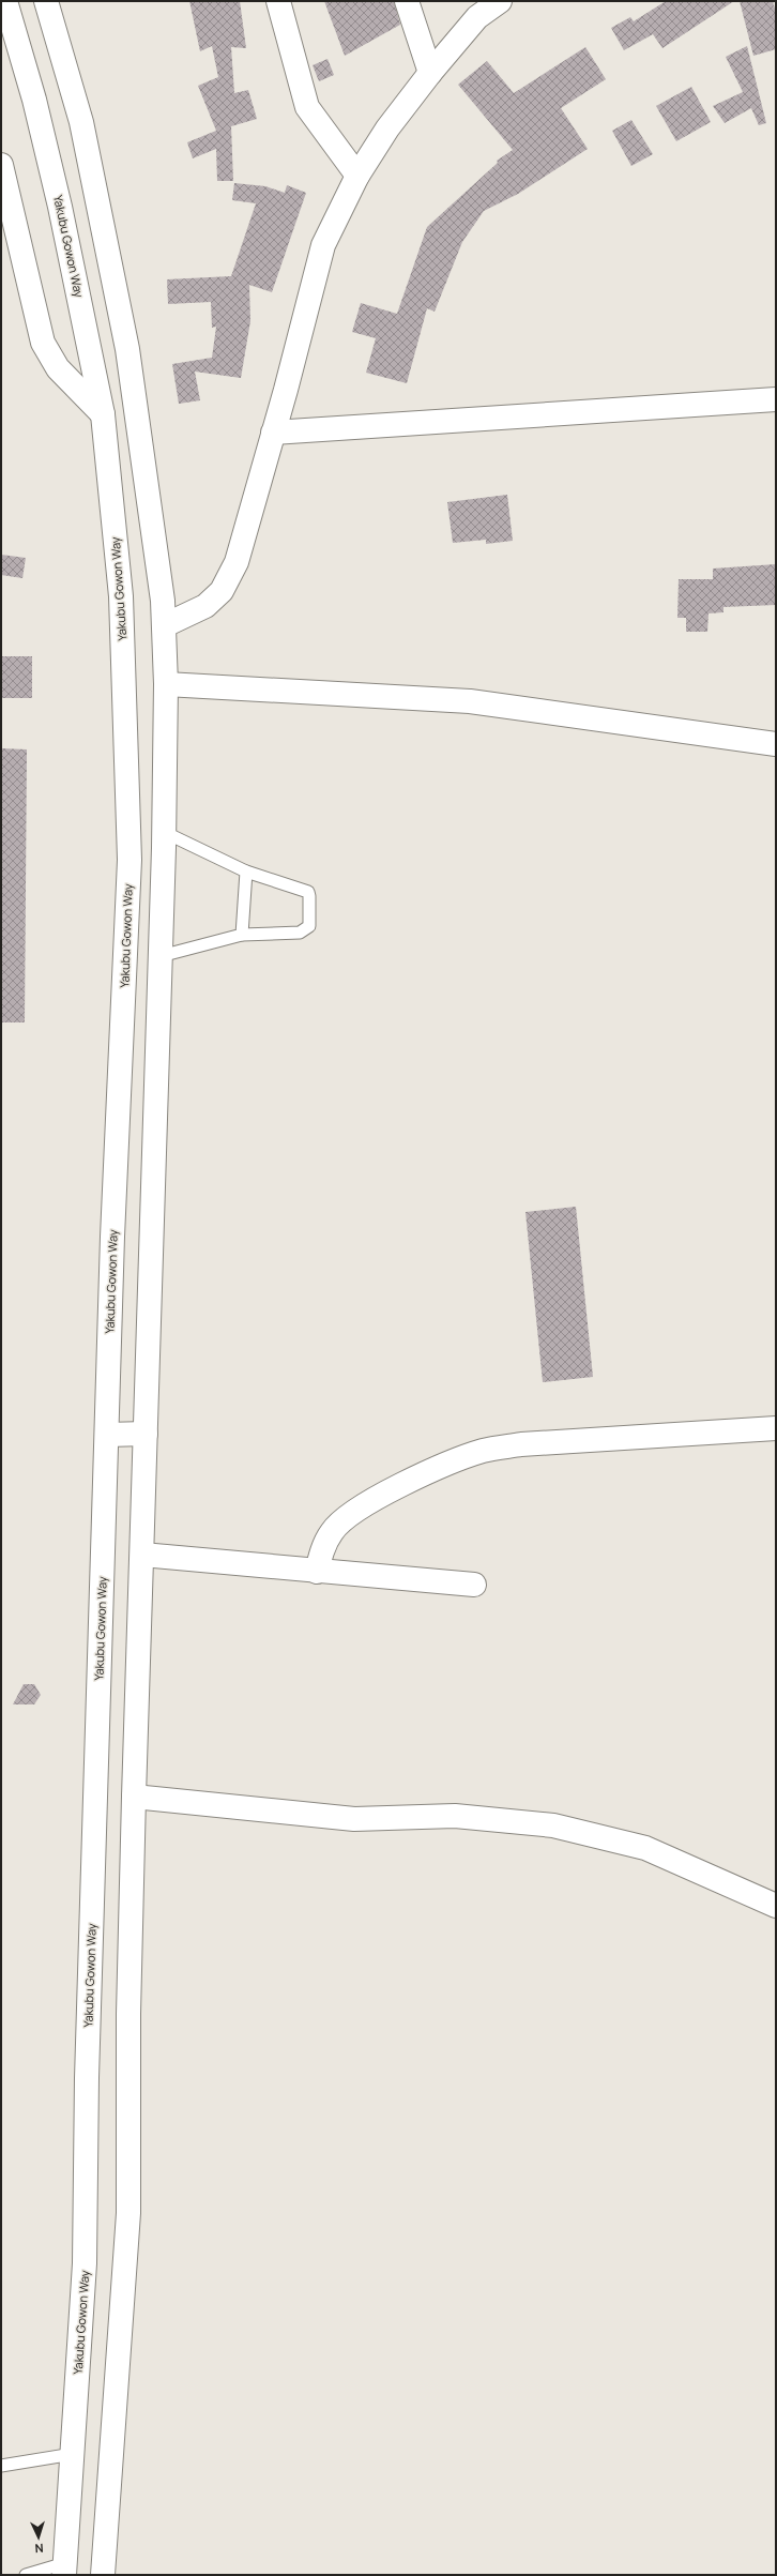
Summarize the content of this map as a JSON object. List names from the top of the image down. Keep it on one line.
{"streets":{"main road":["Yakubu Gowon Way"]},"north":"bottom"}
